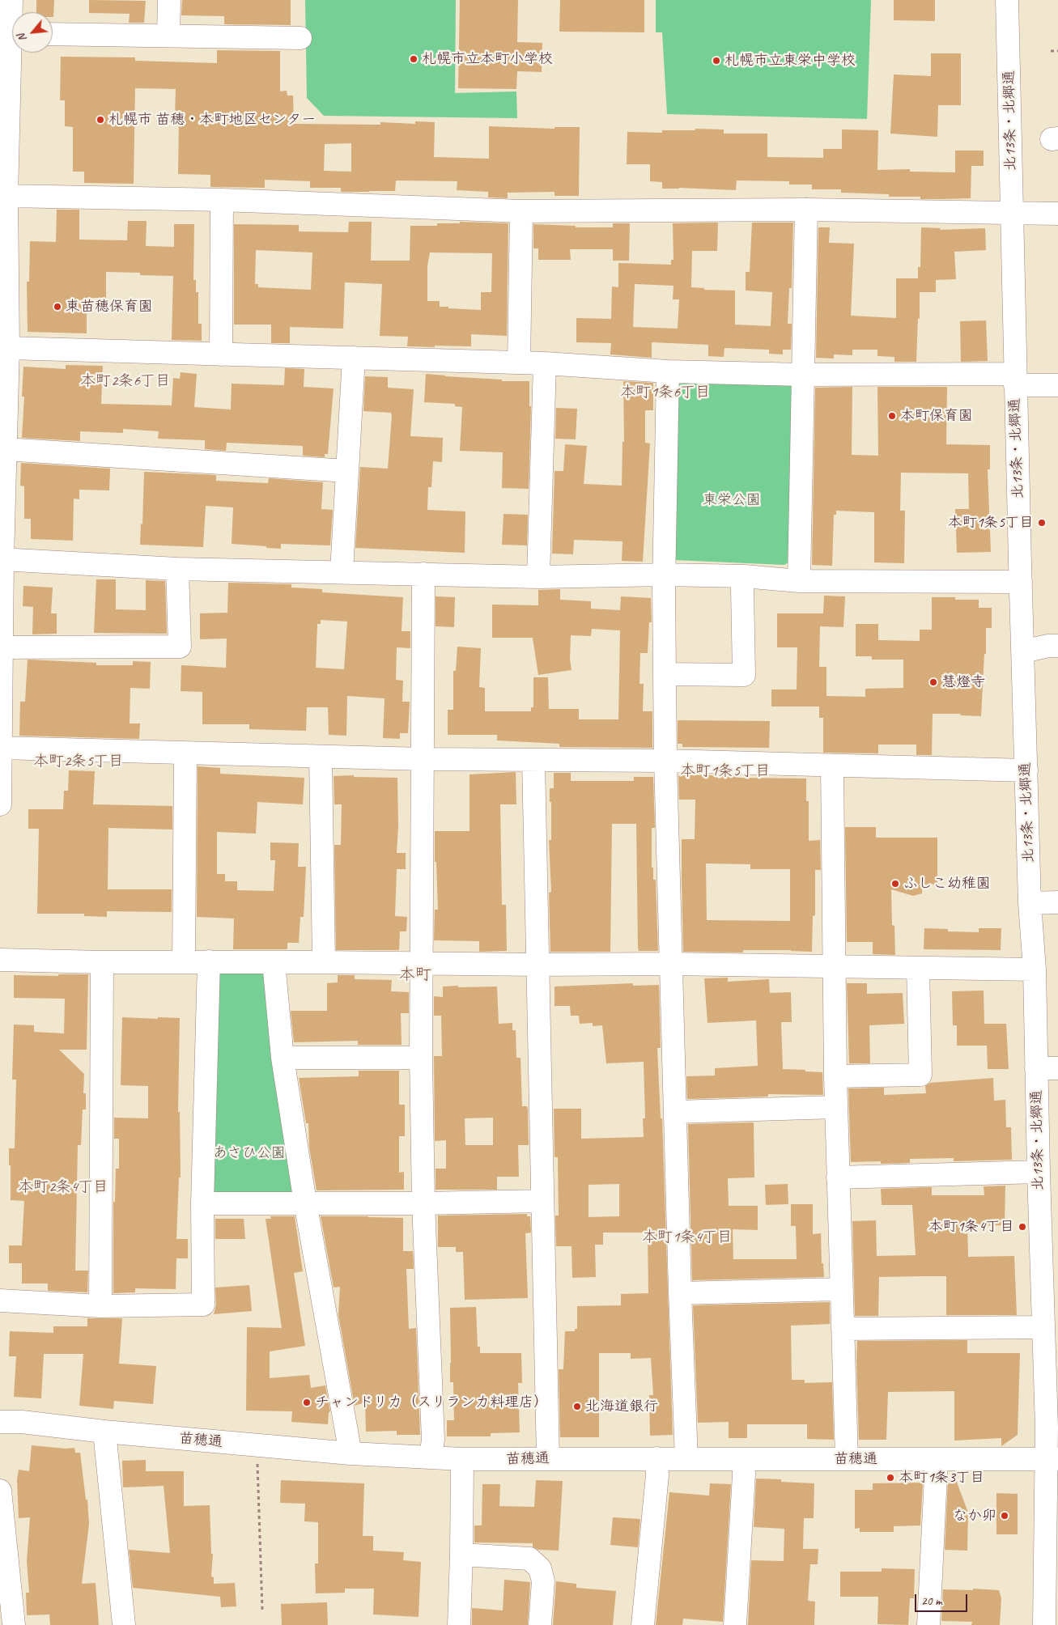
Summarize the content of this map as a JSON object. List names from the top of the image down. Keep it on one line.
{"streets":{"street":["北13条・北郷通","苗穂通"]},"crossings":[["北13条・北郷通","苗穂通"]],"districts":["本町2条6丁目","本町1条6丁目","本町2条5丁目","本町1条5丁目","本町","本町2条4丁目","本町1条4丁目"],"parks":["東栄公園","あさひ公園"],"places":["札幌市立本町小学校","札幌市立東栄中学校","札幌市 苗穂・本町地区センター","東苗穂保育園","本町保育園","本町1条5丁目","慧燈寺","ふしこ幼稚園","本町1条4丁目","チャンドリカ（スリランカ料理店）","北海道銀行","本町1条3丁目","なか卯"],"scale_bar":"20 m","north":"bottom left"}
